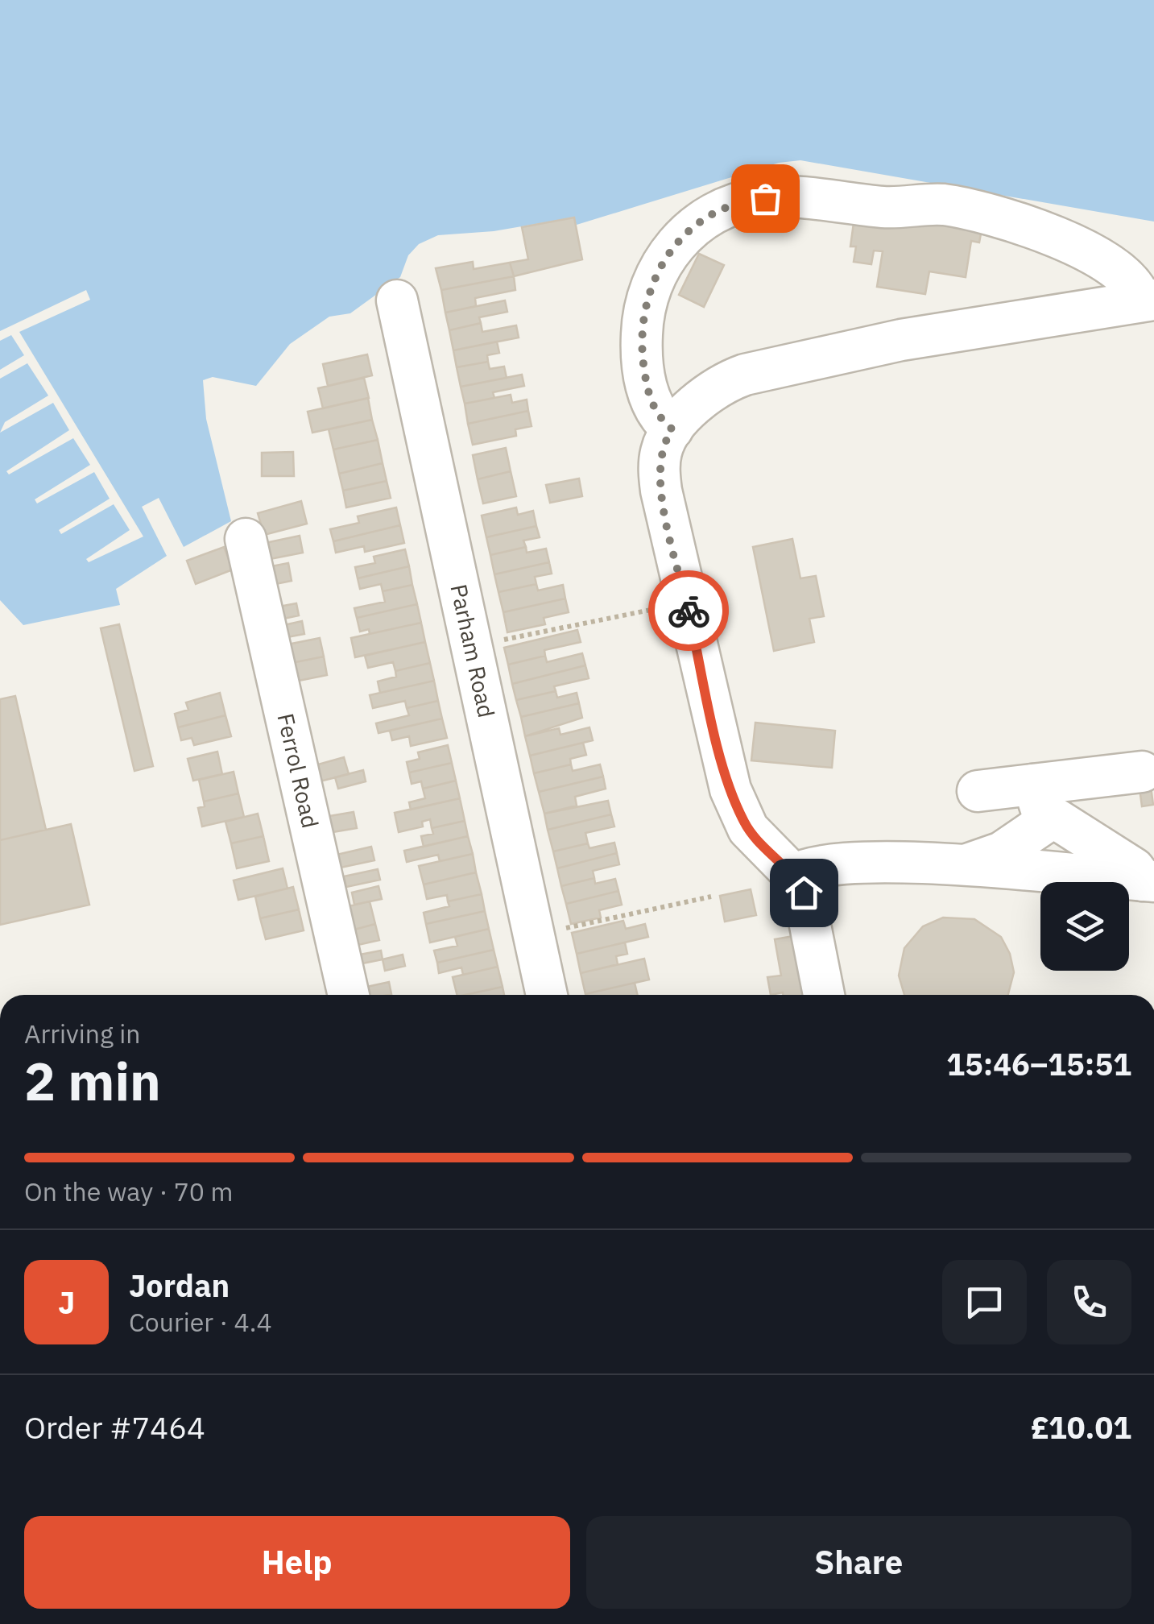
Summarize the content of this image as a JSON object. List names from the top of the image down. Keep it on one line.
{"streets":{"street":["Parham Road","Ferrol Road"]},"page":{"heading":["2 min","Arriving in","15:46–15:51"],"panel":["Jordan","Courier · 4.4","Order #7464","£10.01"],"bar":"On the way · 70 m","round":"J","buttons":["Help","Share"]}}
